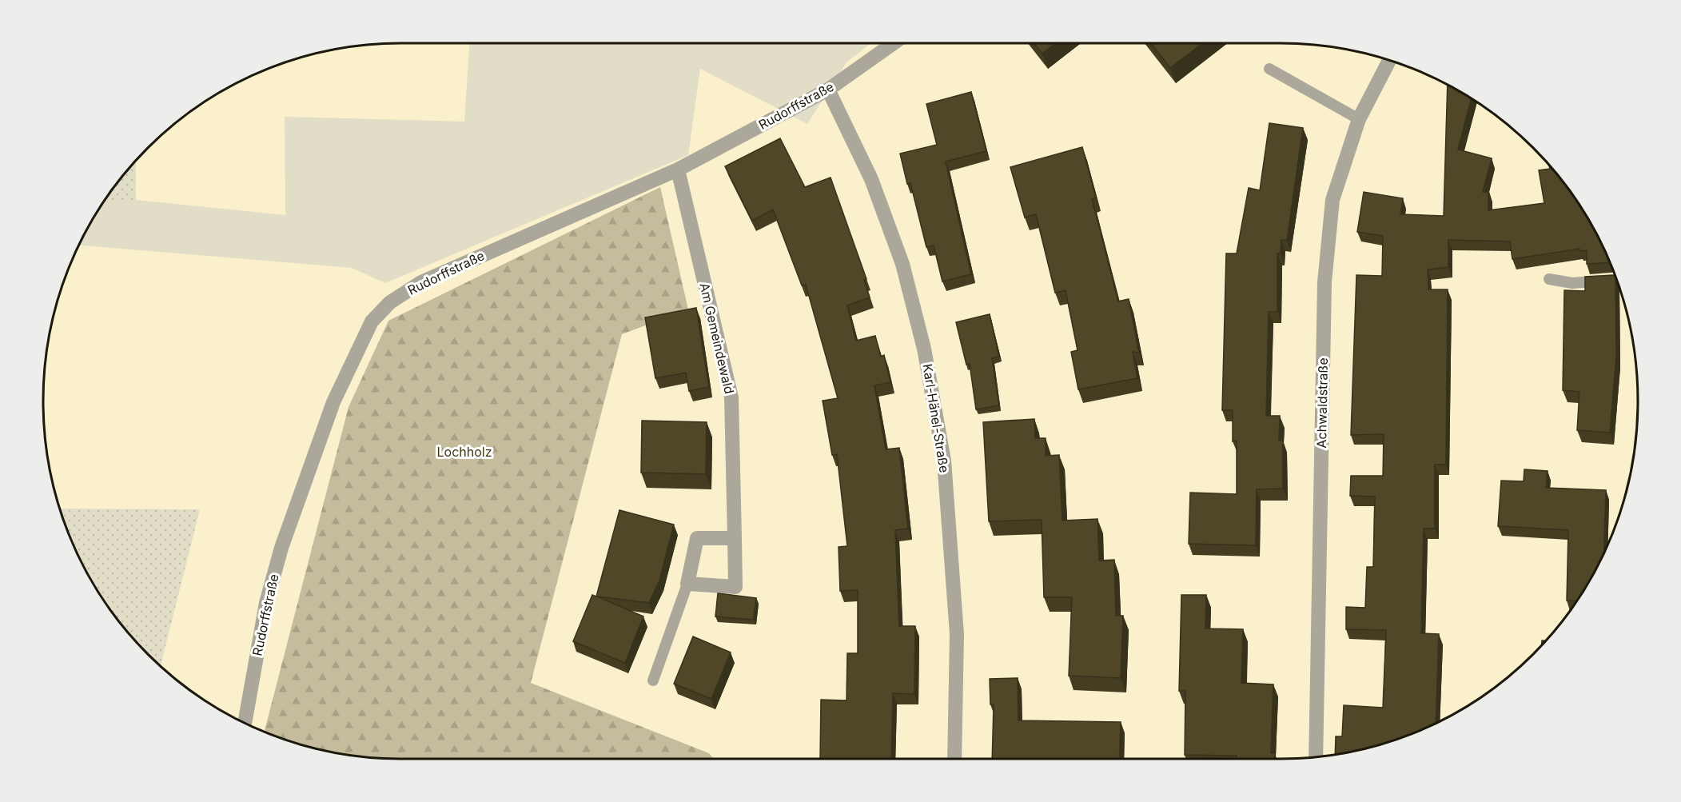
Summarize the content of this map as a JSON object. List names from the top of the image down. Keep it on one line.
{"streets":{"street":["Rudorffstraße","Am Gemeindewald","Achwaldstraße","Karl-Hänel-Straße"]},"crossings":[["Rudorffstraße","Am Gemeindewald"],["Rudorffstraße","Karl-Hänel-Straße"]],"parks":["Lochholz"]}
